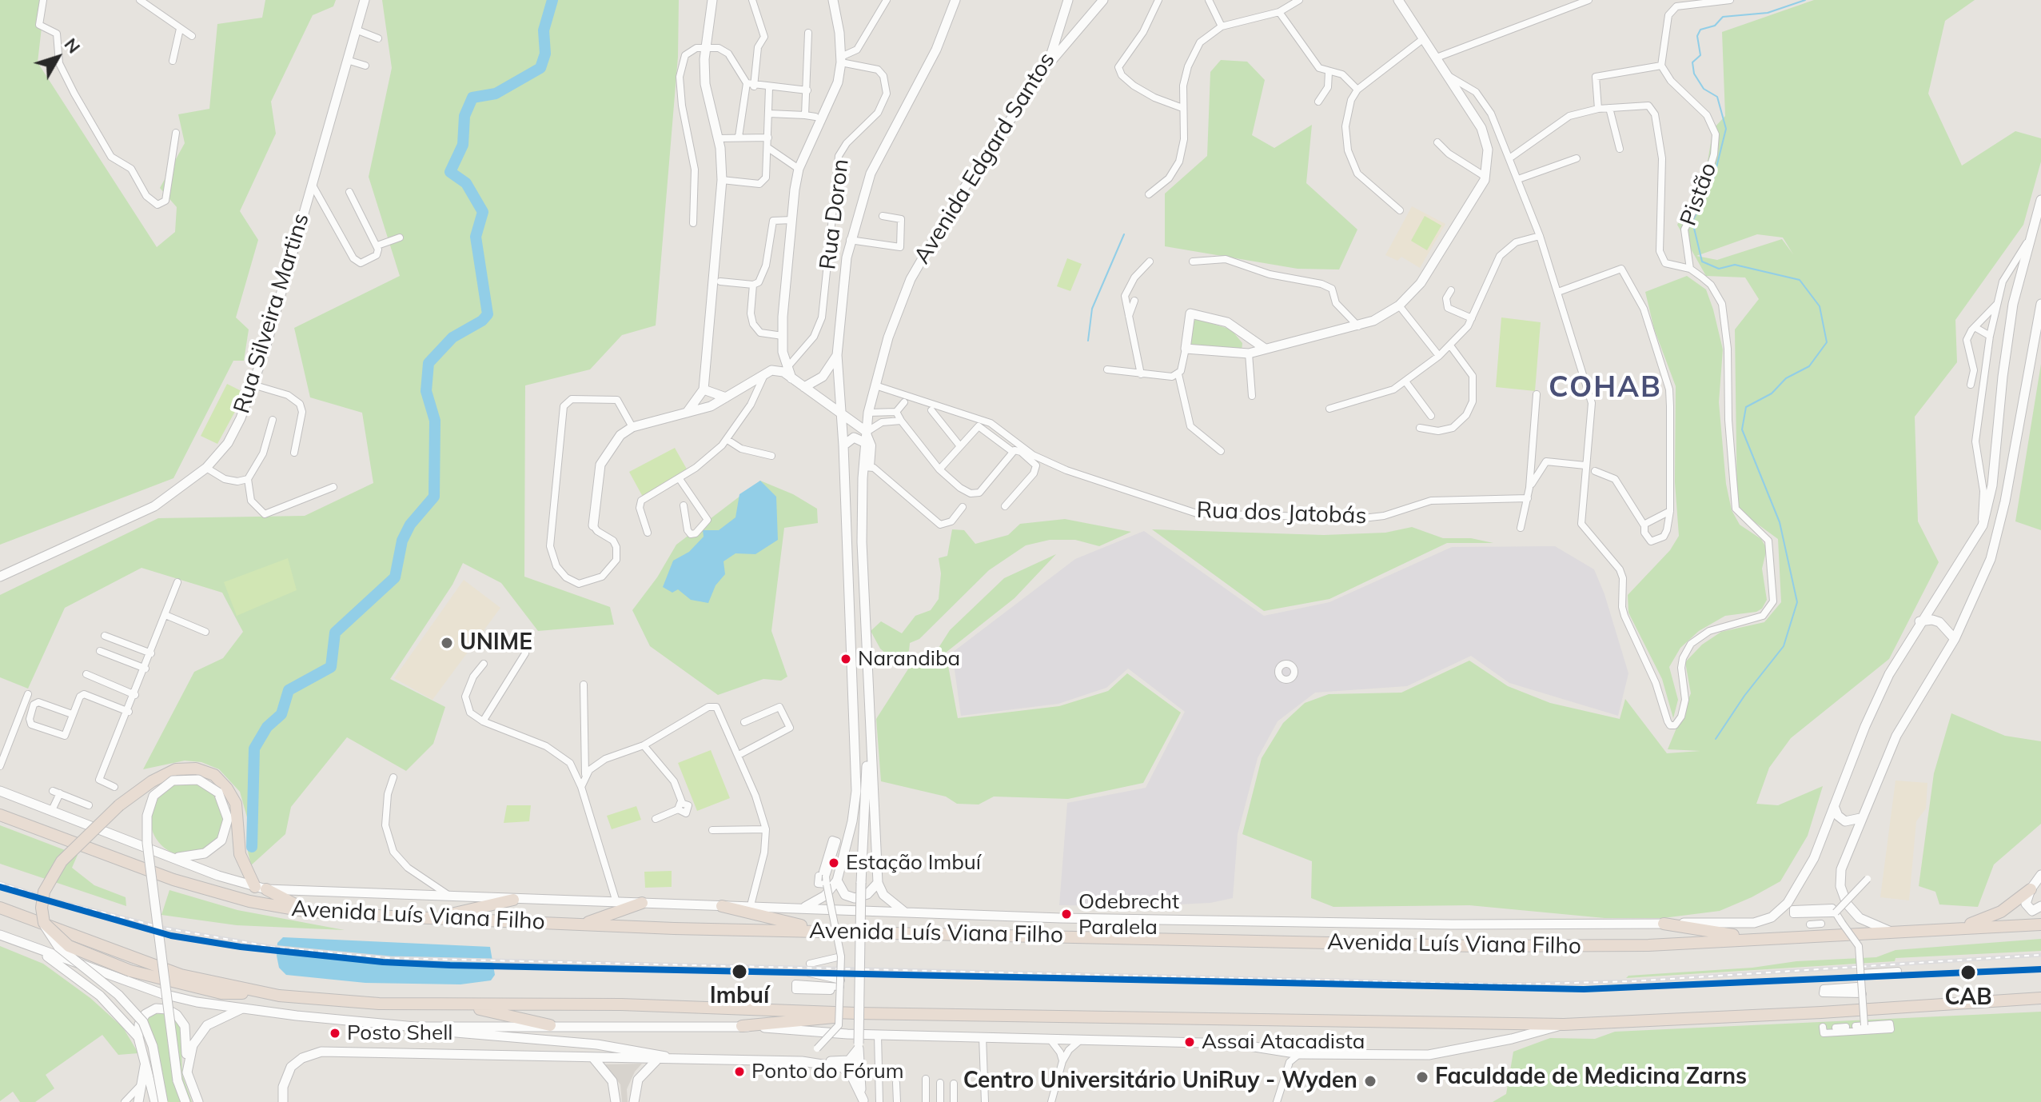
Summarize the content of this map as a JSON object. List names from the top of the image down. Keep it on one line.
{"streets":{"highway":["Avenida Luís Viana Filho"],"main road":["Avenida Edgard Santos","Rua Silveira Martins"],"street":["Pistão","Rua Doron","Rua dos Jatobás"]},"crossings":[["Avenida Edgard Santos","Rua dos Jatobás"]],"districts":["COHAB"],"places":["UNIME","Narandiba","Estação Imbuí","Odebrecht Paralela","Imbuí","CAB","Posto Shell","Assai Atacadista","Ponto do Fórum","Faculdade de Medicina Zarns","Centro Universitário UniRuy - Wyden"],"north":"top right"}
